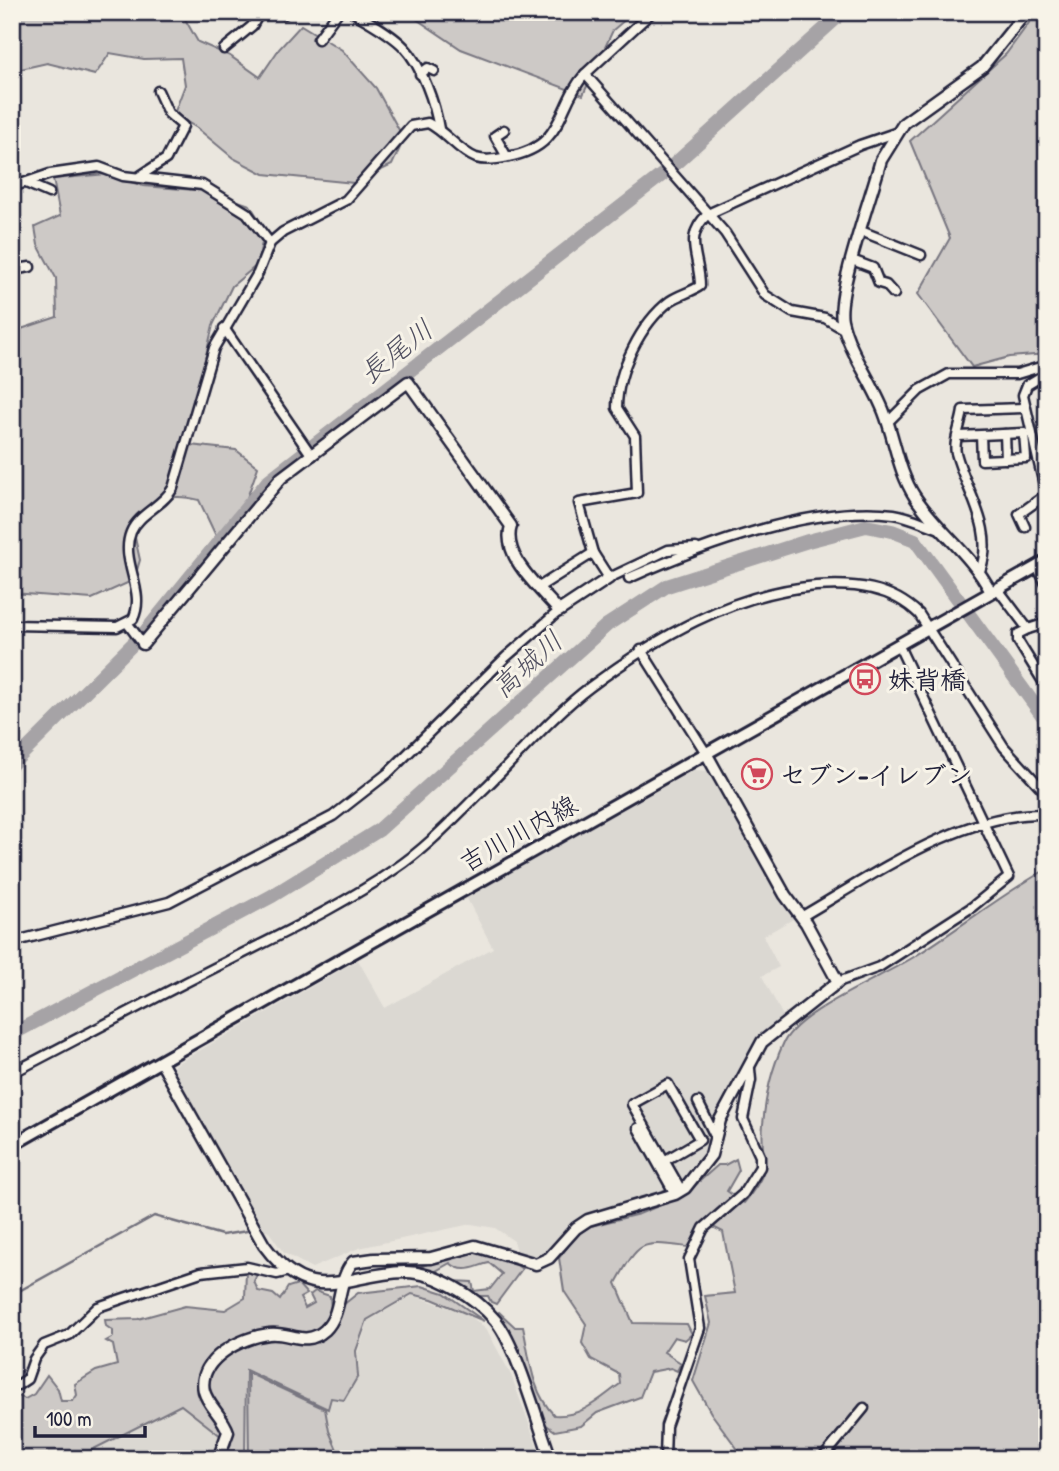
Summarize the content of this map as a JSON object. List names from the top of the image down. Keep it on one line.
{"streets":{"main road":["吉川川内線"]},"water":["長尾川","高城川"],"places":{"bus stop":["妹背橋"],"supermarket":["セブン-イレブン"]},"scale_bar":"100 m"}
